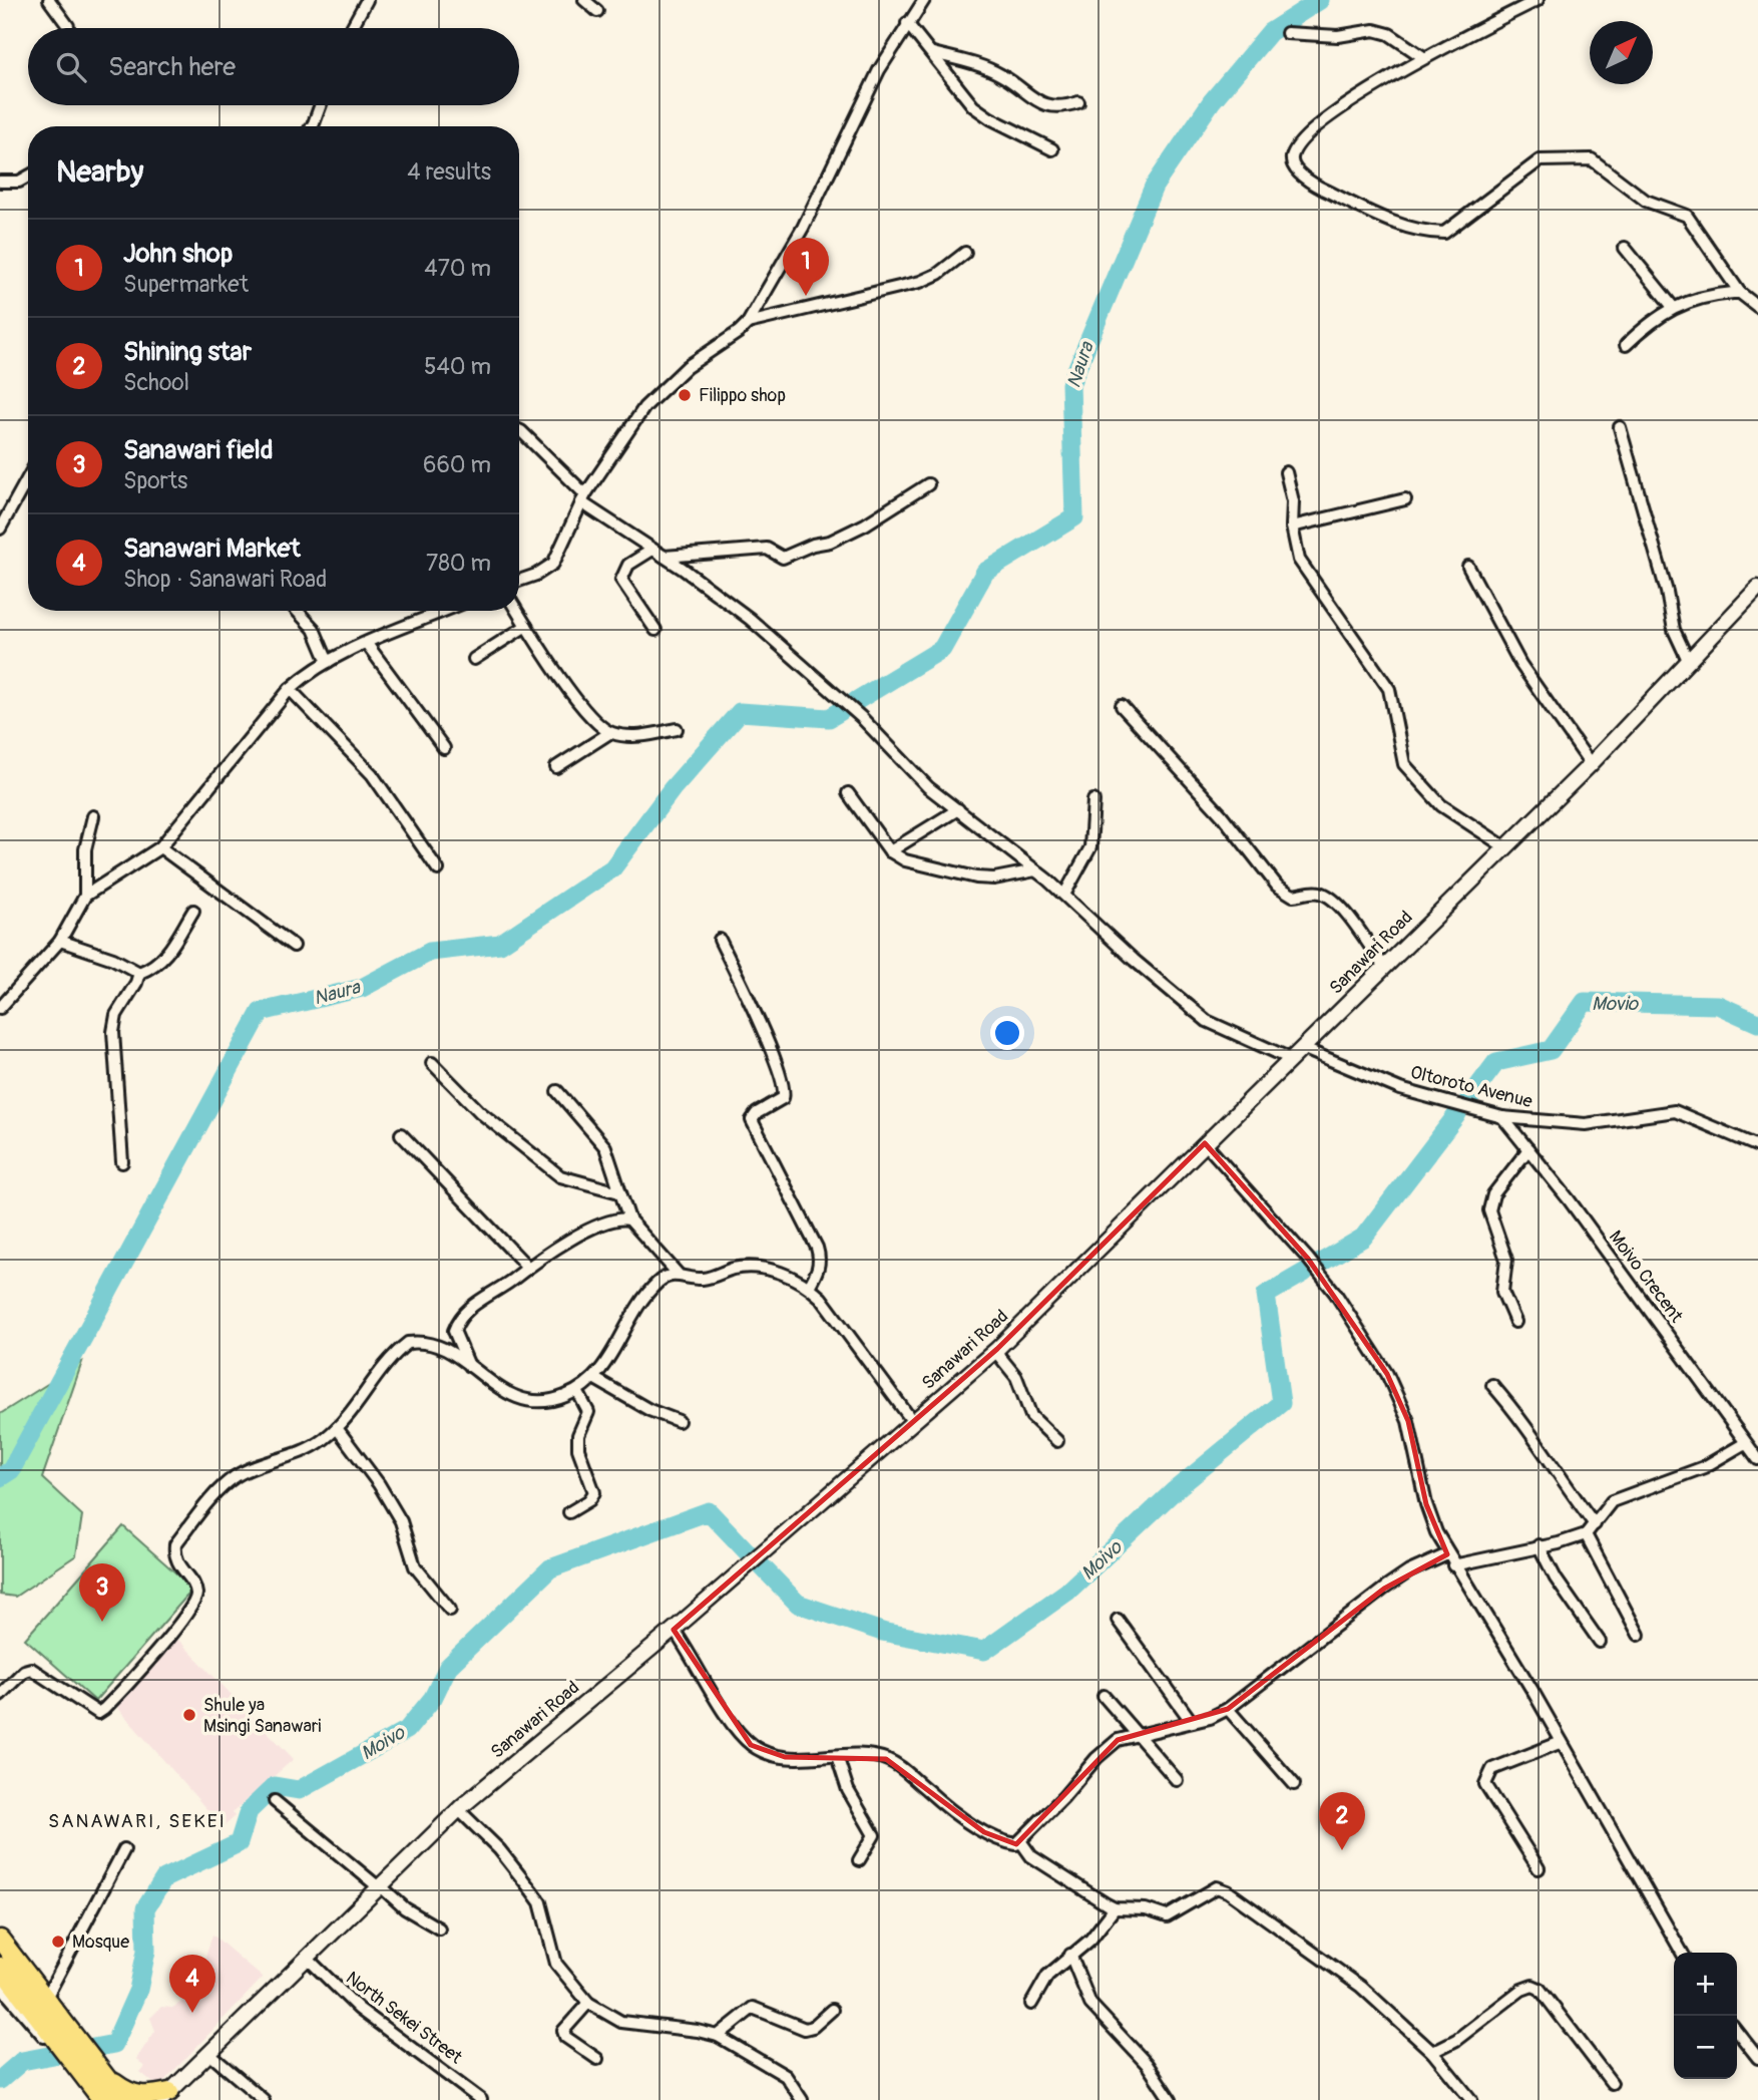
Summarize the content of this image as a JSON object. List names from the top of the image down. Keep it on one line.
{"streets":{"street":["Sanawari Road","Oltoroto Avenue","Moivo Crecent","North Sekei Street"]},"crossings":[["Sanawari Road","Oltoroto Avenue"],["Sanawari Road","North Sekei Street"],["Oltoroto Avenue","Moivo Crecent"]],"districts":["SANAWARI, SEKEI"],"water":["Naura","Movio","Moivo"],"places":["Filippo shop","Shule ya Msingi Sanawari","Mosque"],"north":"top right","page":{"search":"Search here","heading":["Nearby","4 results"],"list":[{"mark":"1","name":"John shop","note":"Supermarket","value":"470 m"},{"mark":"2","name":"Shining star","note":"School","value":"540 m"},{"mark":"3","name":"Sanawari field","note":"Sports","value":"660 m"},{"mark":"4","name":"Sanawari Market","note":"Shop · Sanawari Road","value":"780 m"}],"pins":["1","3","2","4"],"map_buttons":["+","−"]}}
